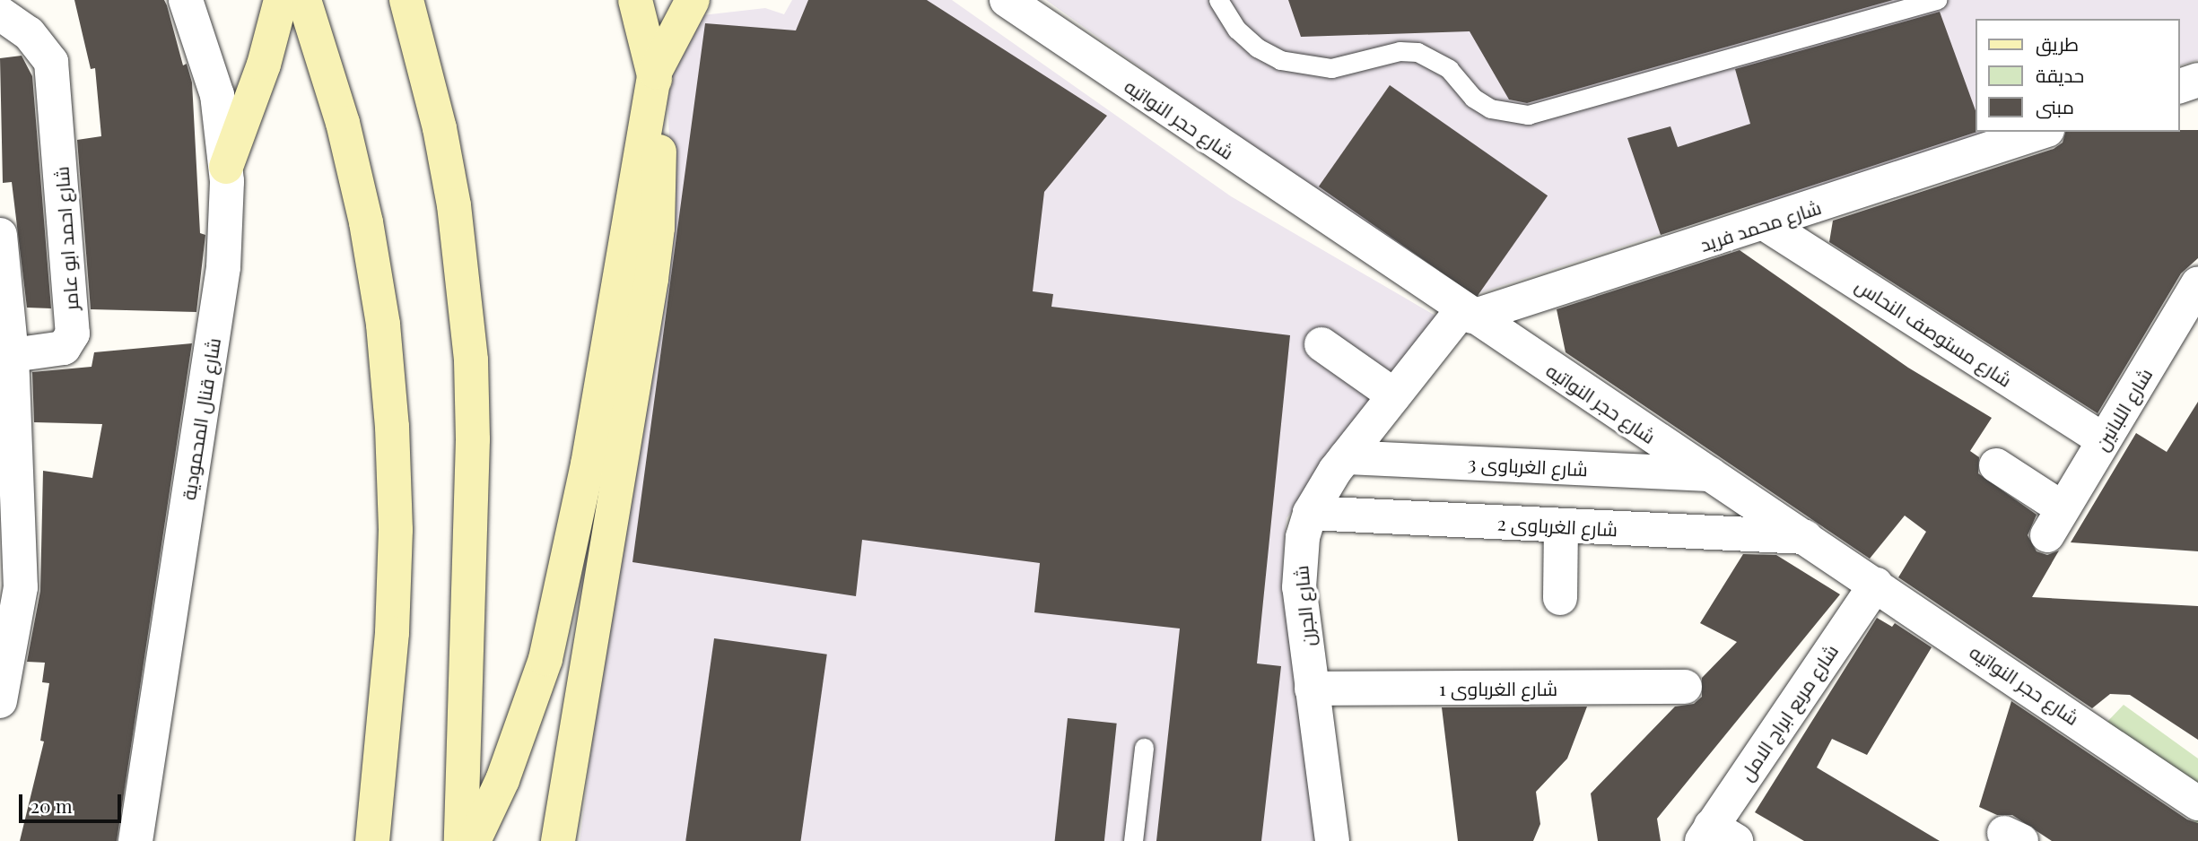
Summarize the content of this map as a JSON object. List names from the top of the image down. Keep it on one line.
{"streets":{"street":["شارع حجر النواتيه","شارع محمد فريد","شارع احمد ابو عامر","شارع مستوصف النحاس","شارع اللبانين","شارع قنال المحمودية","شارع الغرباوى 3","شارع الغرباوى 2","شارع الجرن","شارع الغرباوى 1","شارع مربع ابراج الامل"]},"crossings":[["شارع حجر النواتيه","شارع محمد فريد"],["شارع حجر النواتيه","شارع الغرباوى 3"],["شارع حجر النواتيه","شارع الغرباوى 2"],["شارع حجر النواتيه","شارع الجرن"],["شارع حجر النواتيه","شارع مربع ابراج الامل"],["شارع محمد فريد","شارع مستوصف النحاس"],["شارع محمد فريد","شارع الجرن"],["شارع مستوصف النحاس","شارع اللبانين"],["شارع الغرباوى 3","شارع الجرن"],["شارع الغرباوى 2","شارع الجرن"],["شارع الجرن","شارع الغرباوى 1"]],"legend":["طريق","حديقة","مبنى"],"scale_bar":"20 m"}
